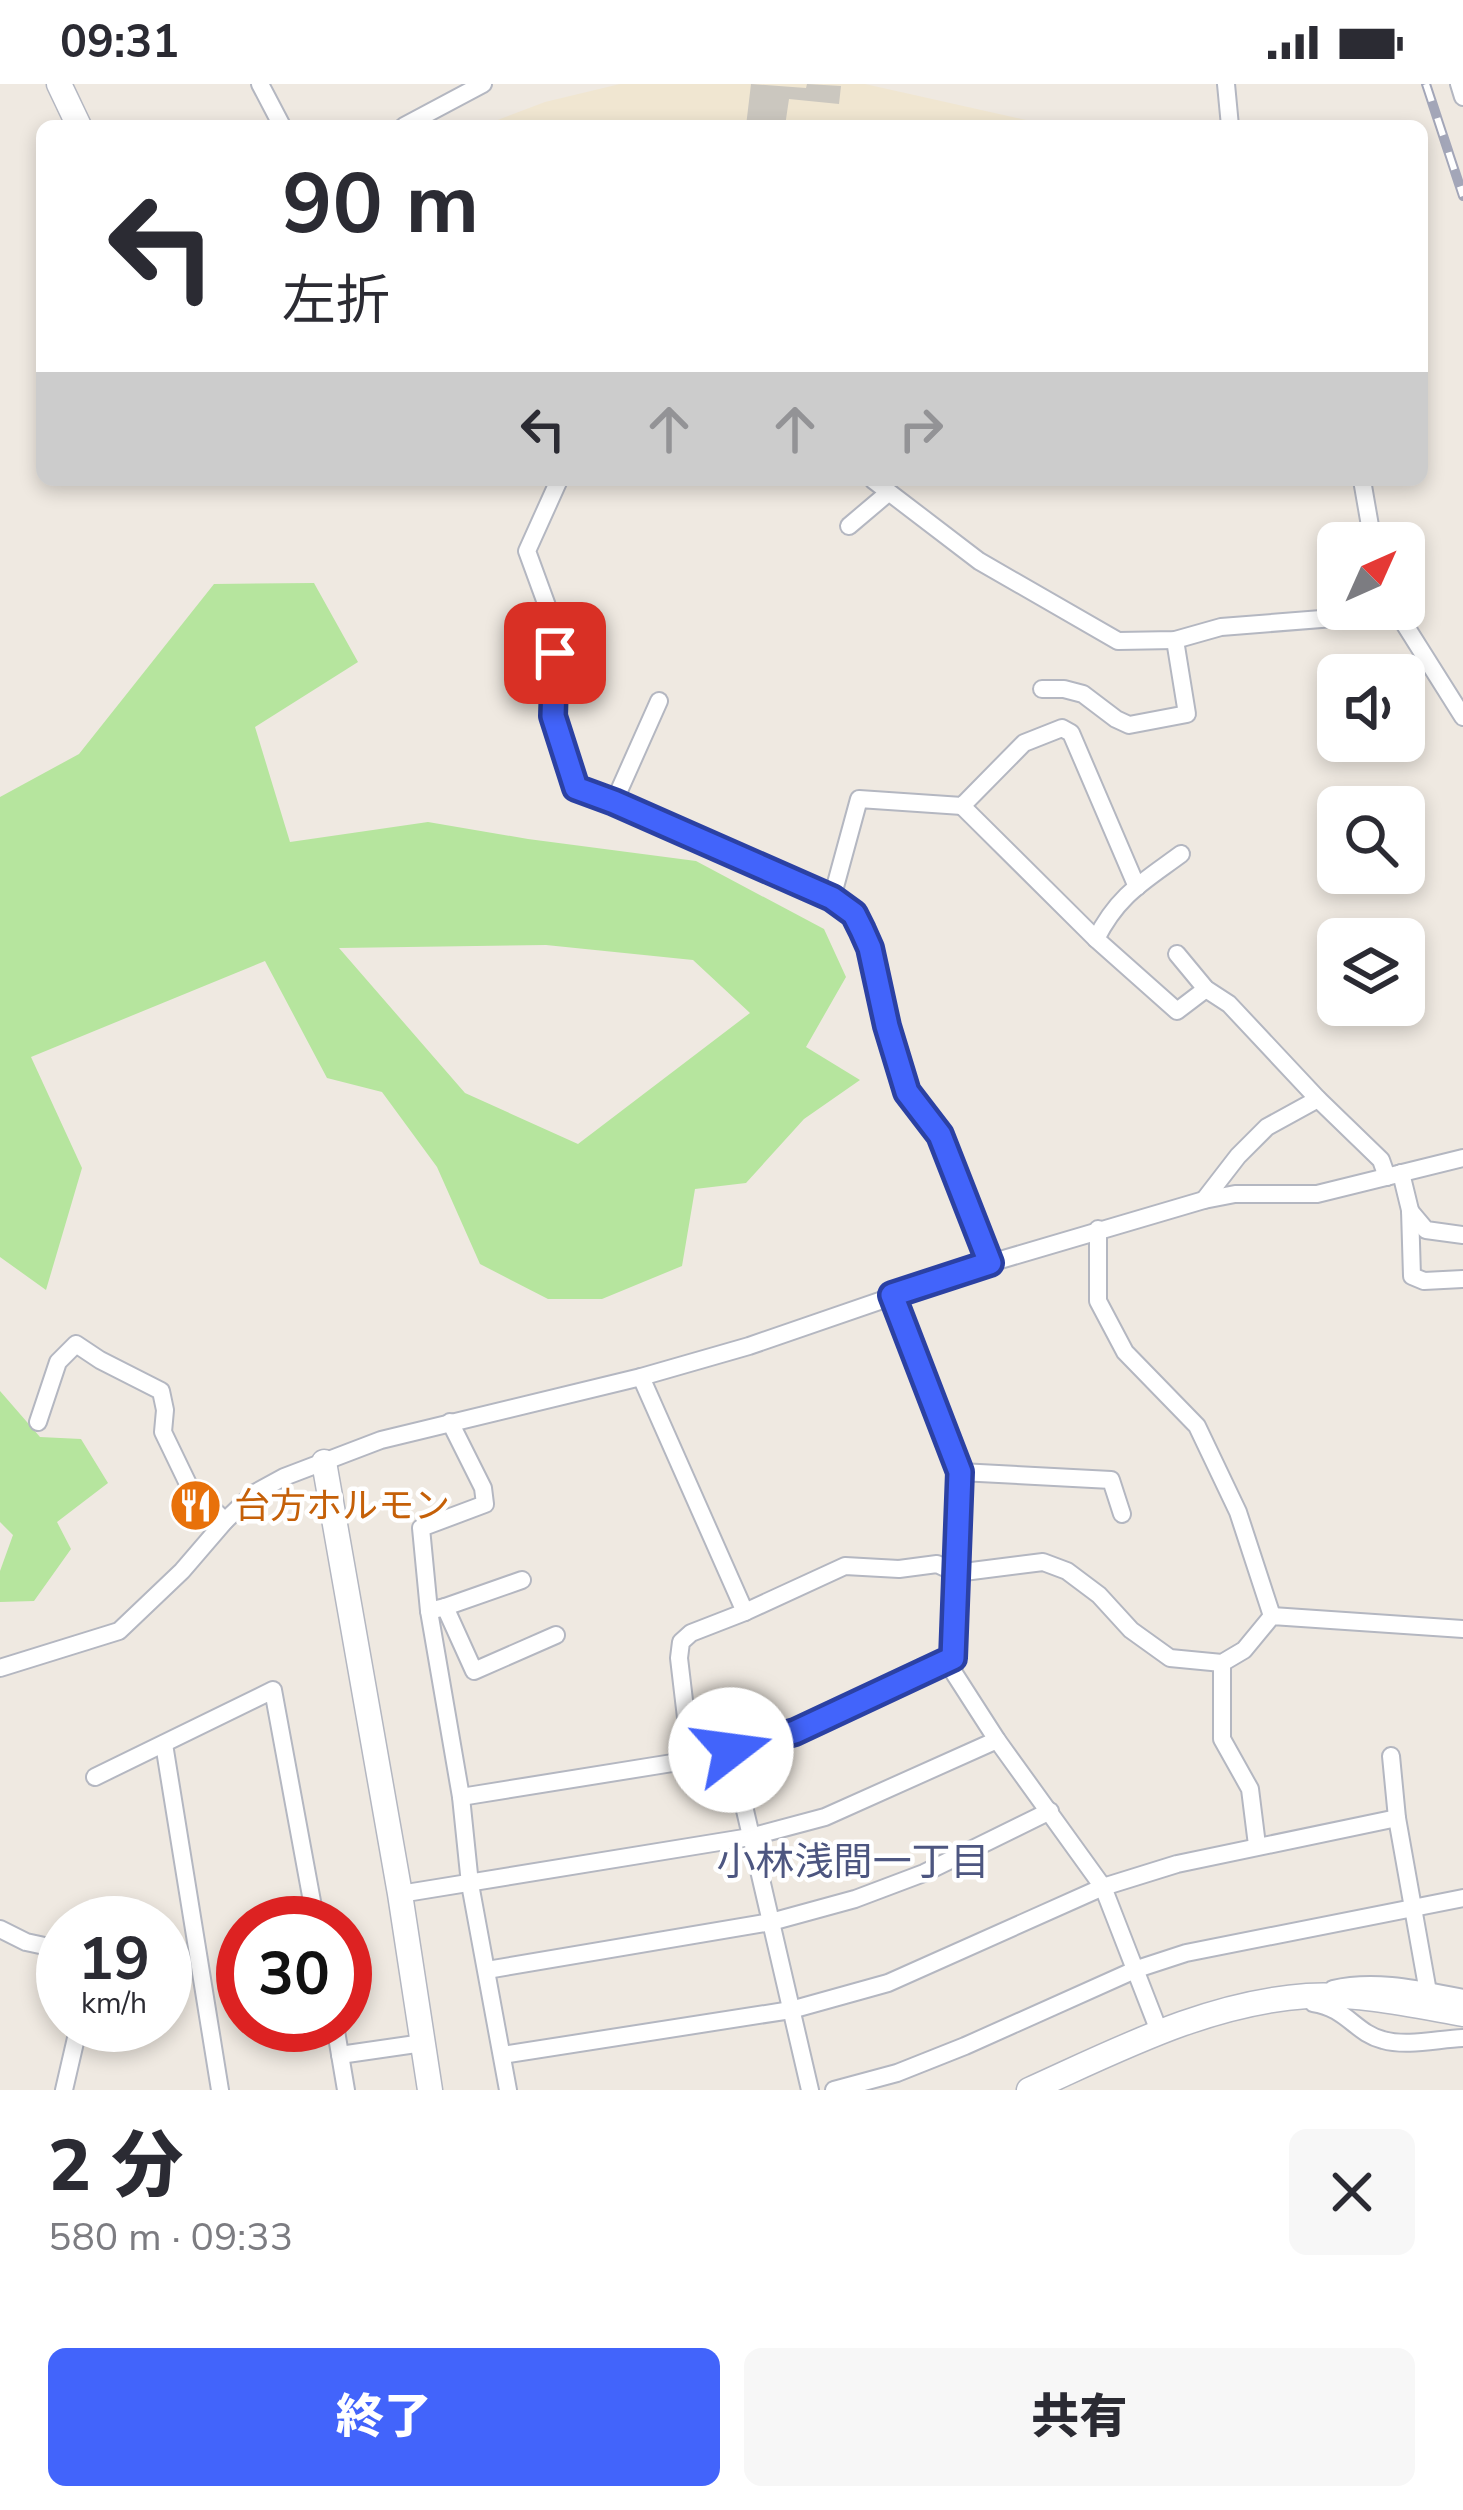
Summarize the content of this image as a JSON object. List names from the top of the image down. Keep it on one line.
{"districts":["小林浅間一丁目"],"places":{"restaurant":["台方ホルモン"]},"north":"top right","page":{"status":"09:31","turn":["90 m","左折"],"speed":"19 km/h","limit":"30","heading":["2 分","580 m · 09:33"],"buttons":["終了","共有"]}}
